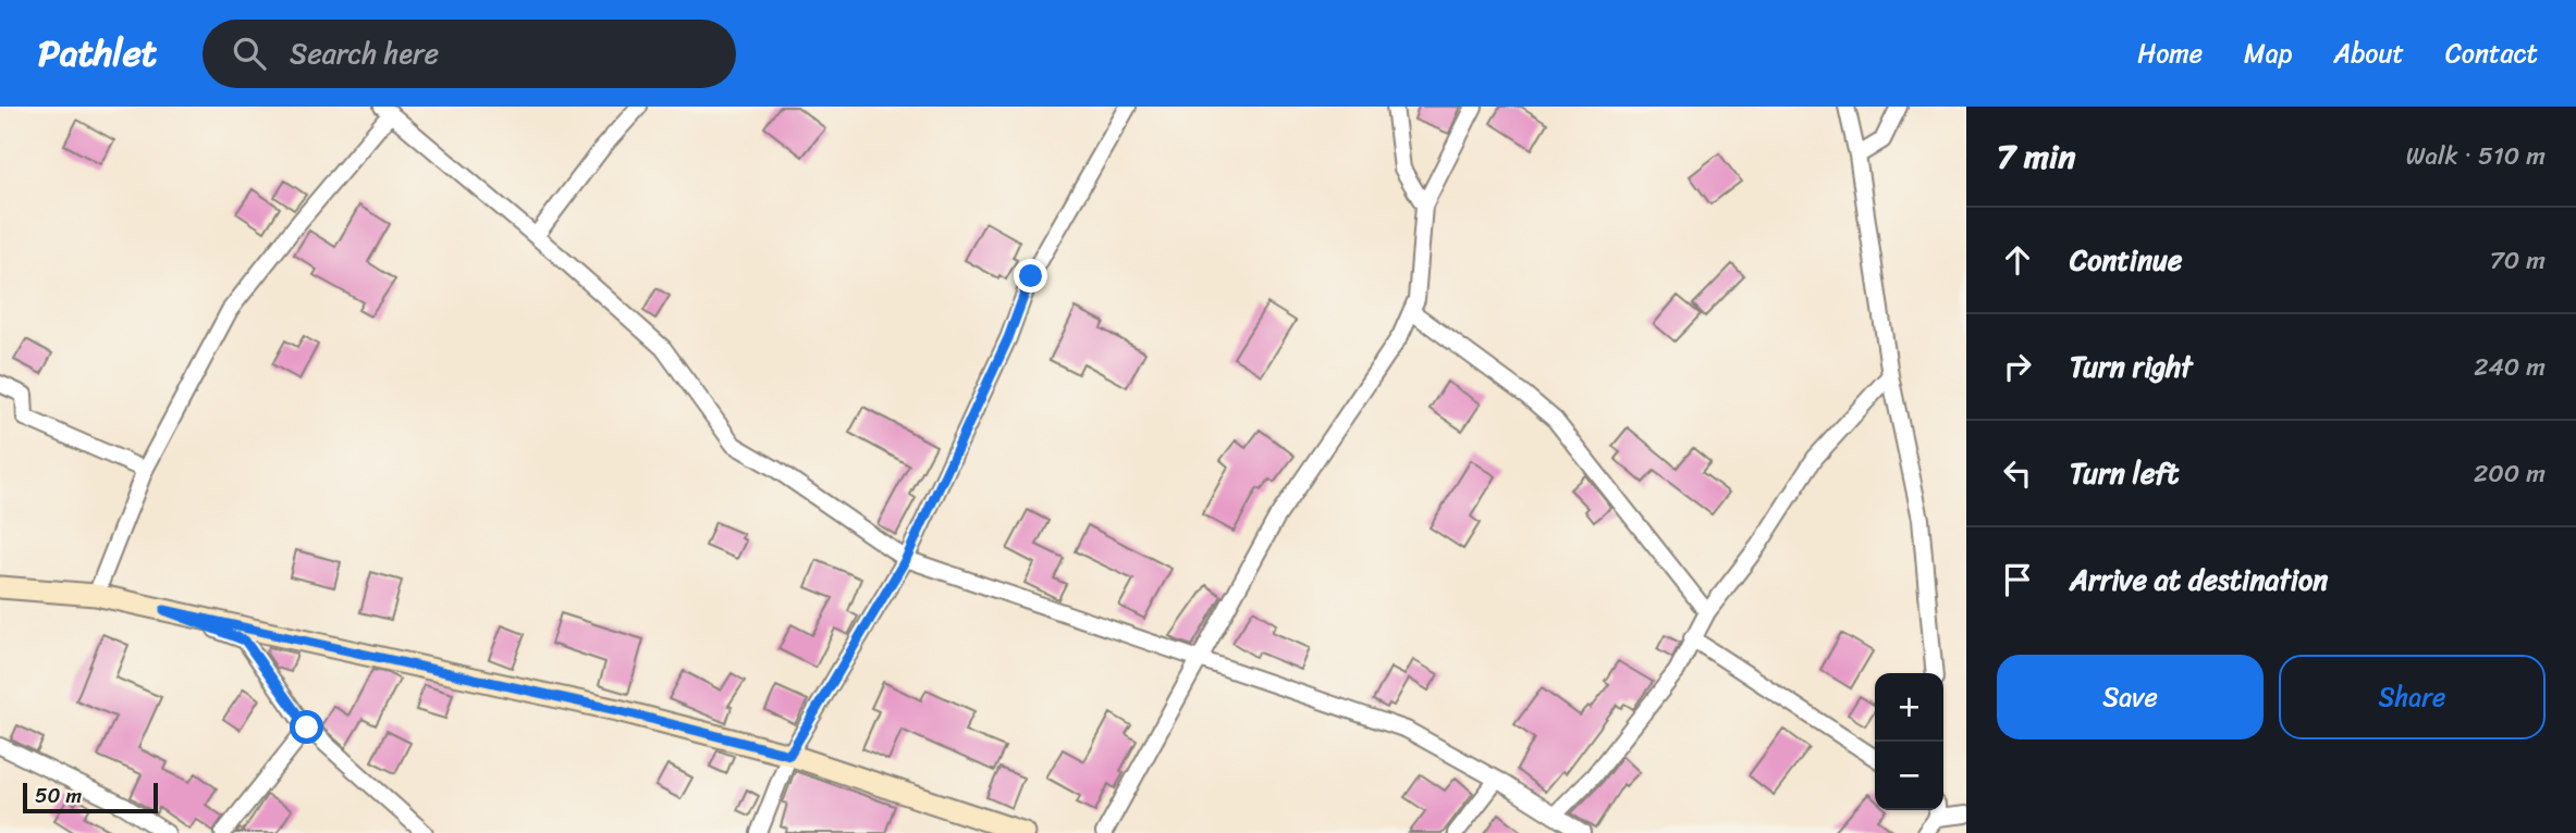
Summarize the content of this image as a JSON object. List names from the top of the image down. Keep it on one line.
{"scale_bar":"50 m","page":{"header":"Pathlet","search":"Search here","nav":["Home","Map","About","Contact"],"heading":["7 min","Walk · 510 m"],"list":[["Continue","70 m"],["Turn right","240 m"],["Turn left","200 m"],"Arrive at destination"],"buttons":["Save","Share"],"map_buttons":["+","−"],"scale":"50 m"}}
